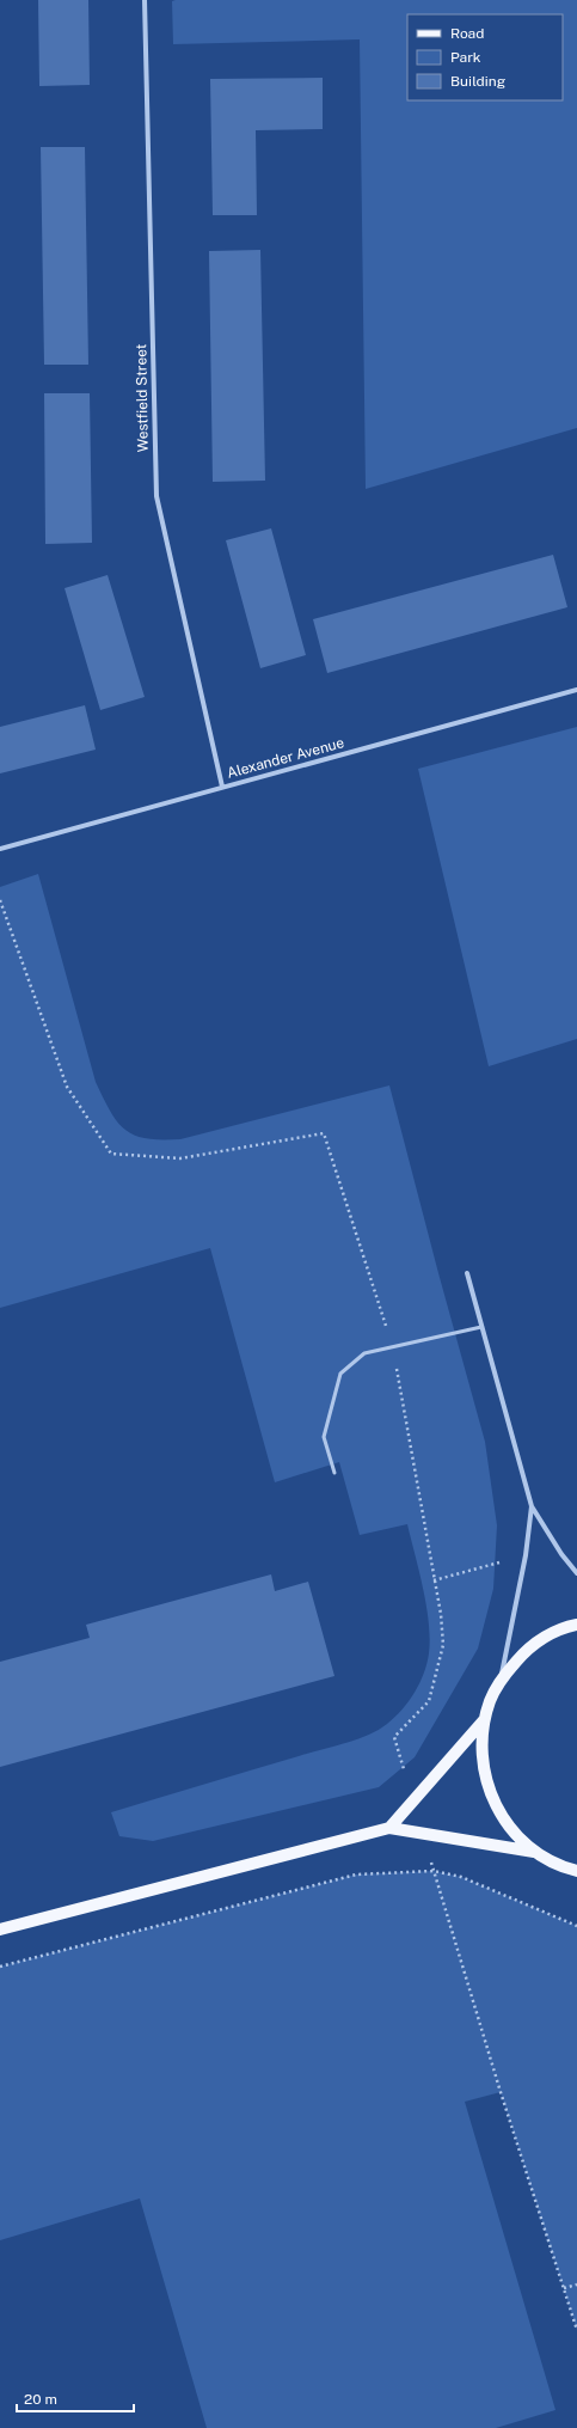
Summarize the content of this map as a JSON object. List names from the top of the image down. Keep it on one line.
{"streets":{"street":["Westfield Street","Alexander Avenue"]},"crossings":[["Westfield Street","Alexander Avenue"]],"legend":["Road","Park","Building"],"scale_bar":"20 m"}
